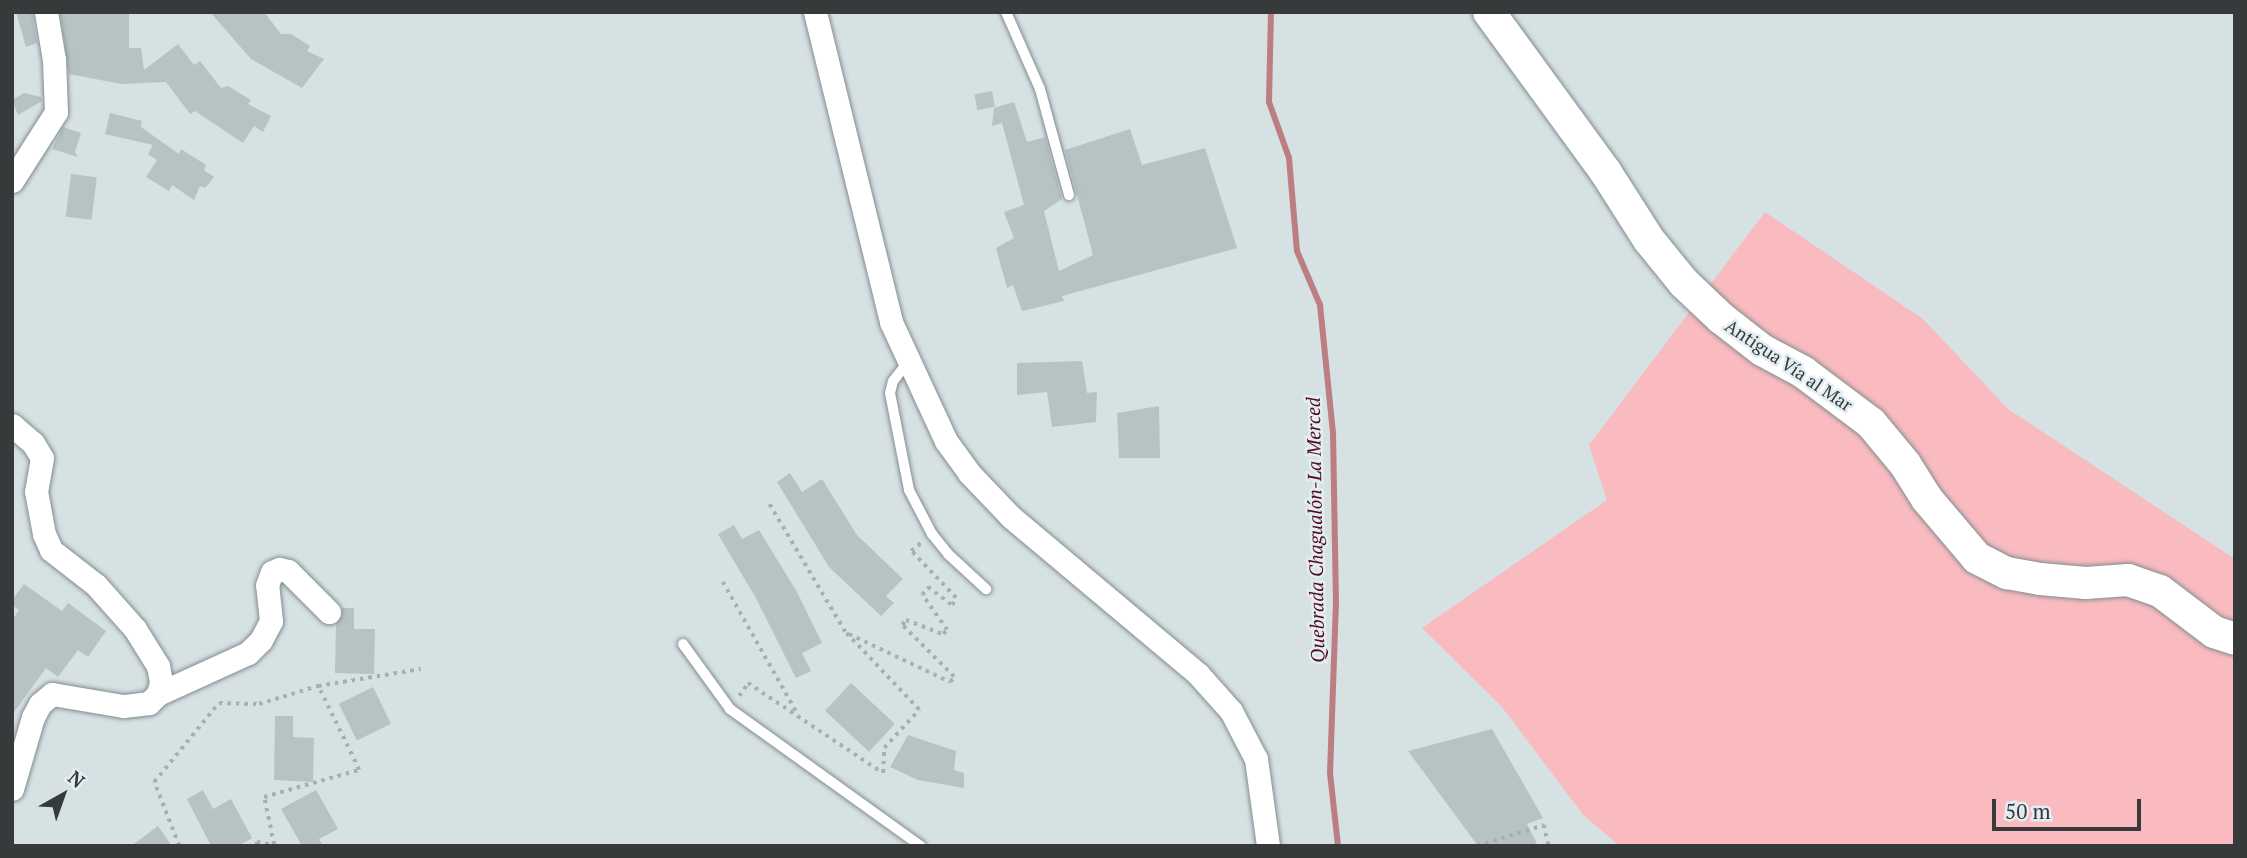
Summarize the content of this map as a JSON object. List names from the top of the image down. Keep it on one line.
{"streets":{"main road":["Antigua Vía al Mar"]},"water":["Quebrada Chagualón-La Merced"],"scale_bar":"50 m","north":"top right"}
